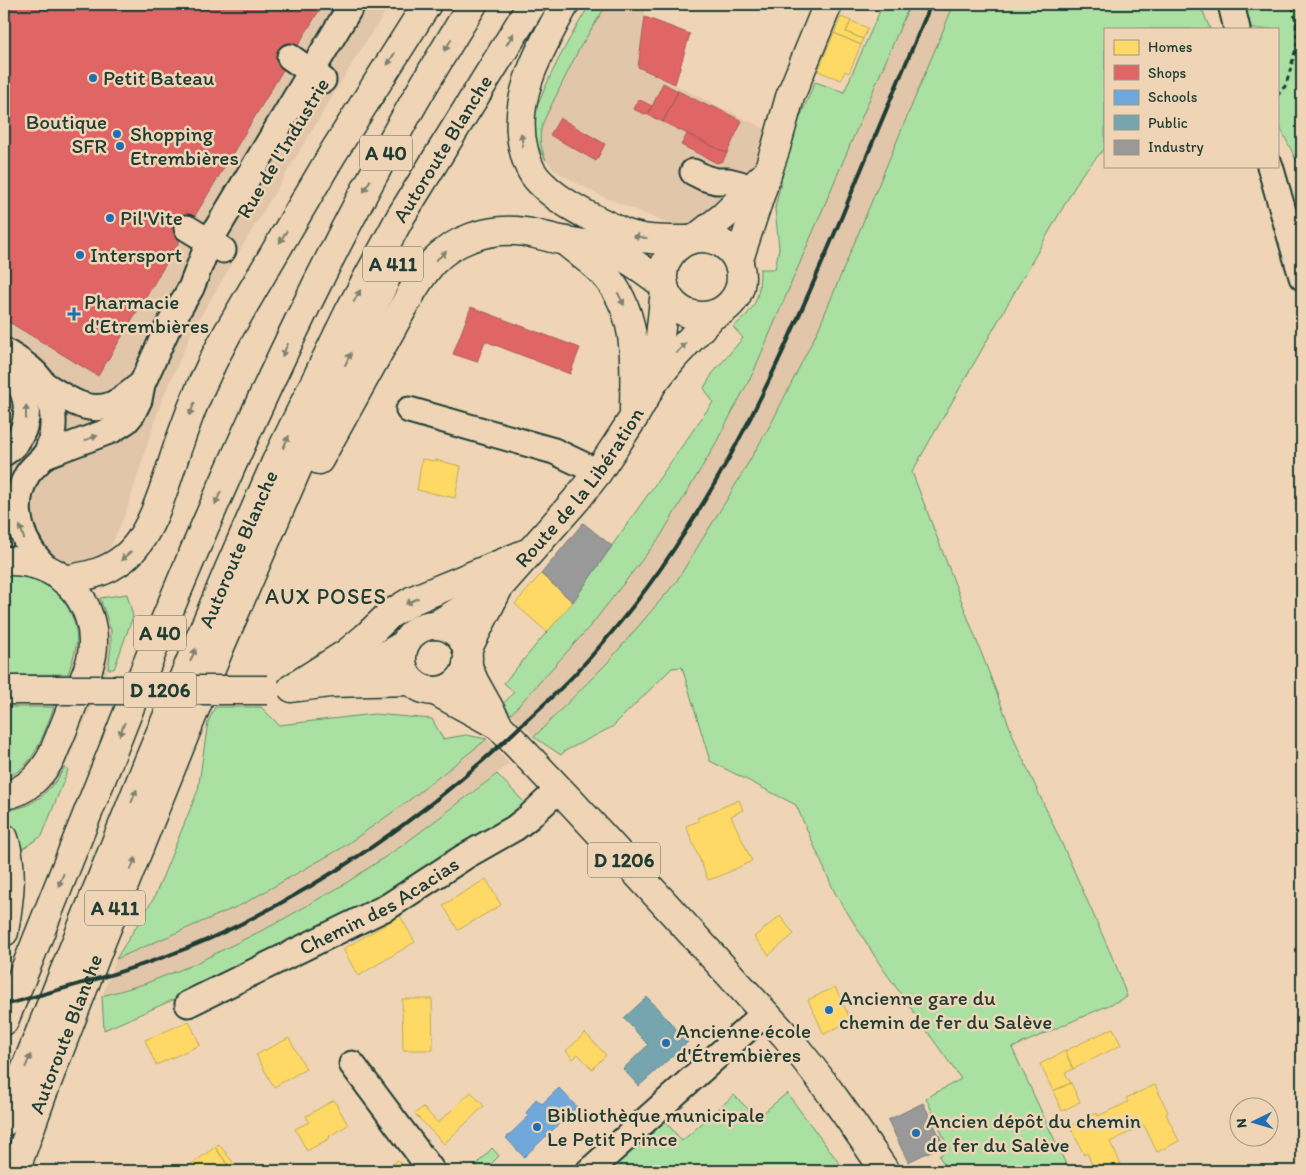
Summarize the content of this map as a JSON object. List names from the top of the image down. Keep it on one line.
{"streets":{"main road":["Autoroute Blanche","A 40","A 411","Route de la Libération","D 1206"],"street":["Rue de l'Industrie","Chemin des Acacias"]},"crossings":[["Autoroute Blanche","A 411"],["Route de la Libération","D 1206"],["D 1206","Chemin des Acacias"]],"districts":["AUX POSES"],"places":{"other":["Petit Bateau","Boutique SFR","Shopping Etrembières","Pil'Vite","Intersport","Ancienne gare du chemin de fer du Salève","Ancienne école d'Étrembières","Bibliothèque municipale Le Petit Prince","Ancien dépôt du chemin de fer du Salève"],"health":["Pharmacie d'Etrembières"]},"legend":["Homes","Shops","Schools","Public","Industry"],"north":"left"}
